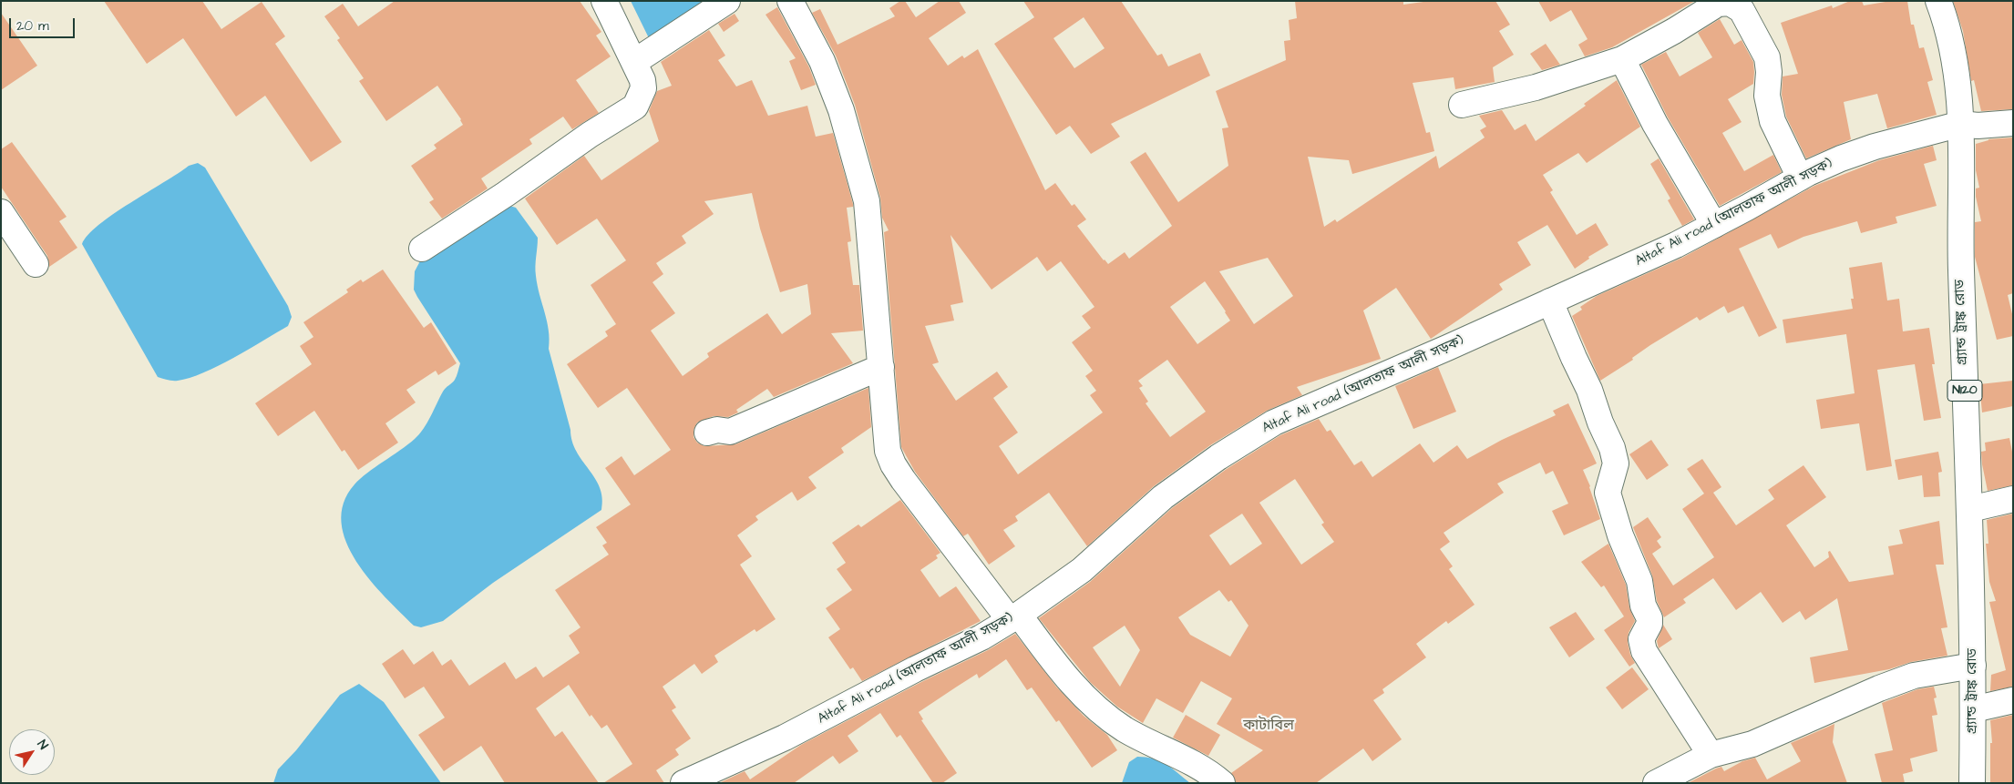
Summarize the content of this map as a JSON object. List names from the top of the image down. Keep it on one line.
{"streets":{"main road":["Altaf Ali road (আলতাফ আলী সড়ক)","গ্র্যান্ড ট্রাঙ্ক রোড","N120"]},"crossings":[["Altaf Ali road (আলতাফ আলী সড়ক)","গ্র্যান্ড ট্রাঙ্ক রোড"]],"districts":["কাটাবিল"],"scale_bar":"20 m","north":"top right"}
